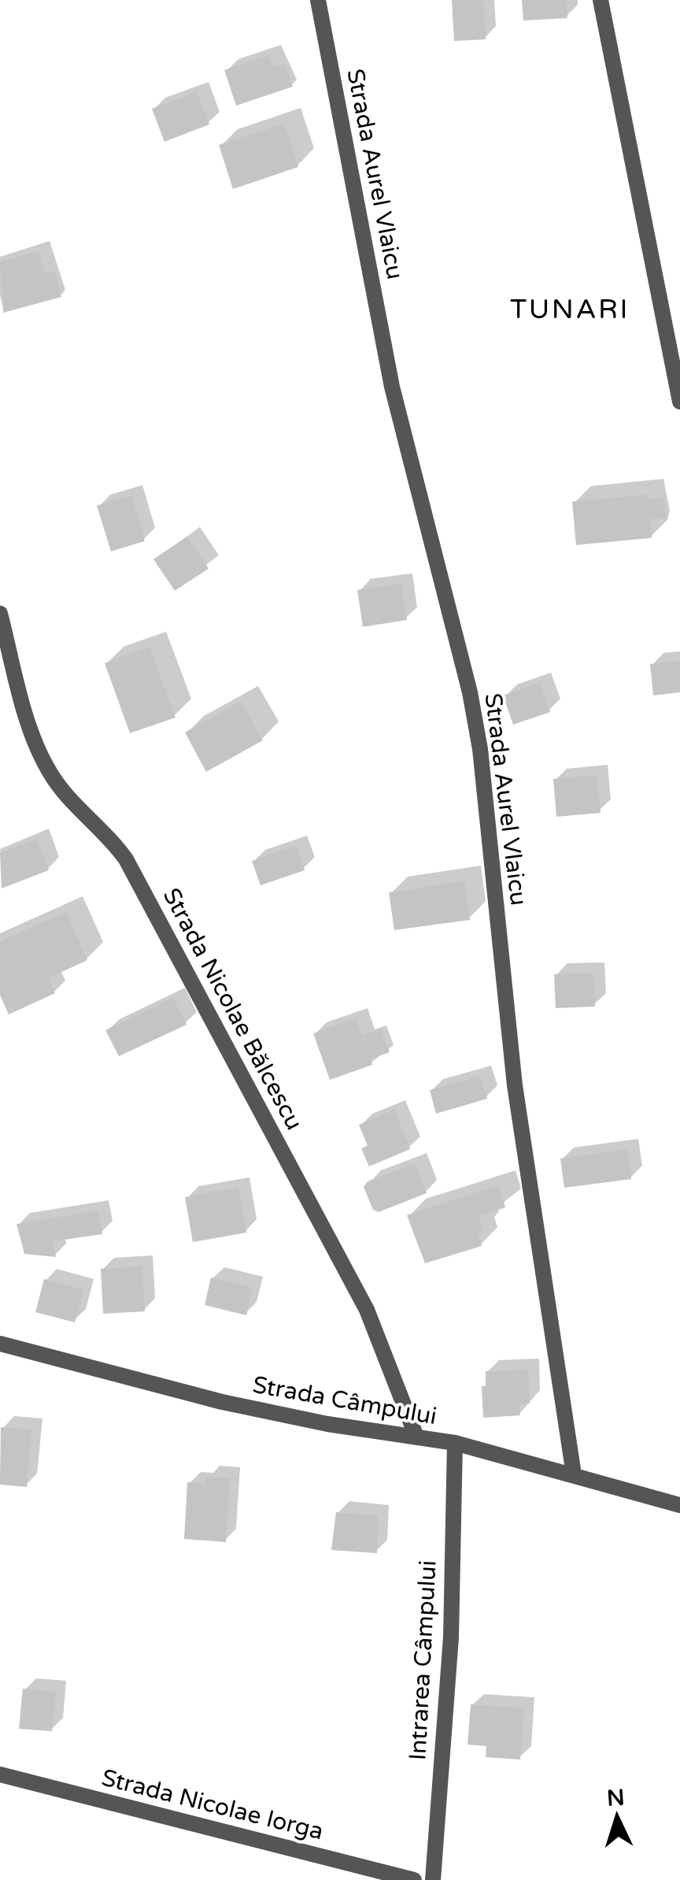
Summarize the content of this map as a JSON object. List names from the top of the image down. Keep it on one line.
{"streets":{"street":["Strada Aurel Vlaicu","Strada Nicolae Bălcescu","Strada Câmpului","Intrarea Câmpului","Strada Nicolae Iorga"]},"crossings":[["Strada Aurel Vlaicu","Strada Câmpului"],["Strada Nicolae Bălcescu","Strada Câmpului"],["Strada Câmpului","Intrarea Câmpului"]],"districts":["TUNARI"],"north":"top"}
